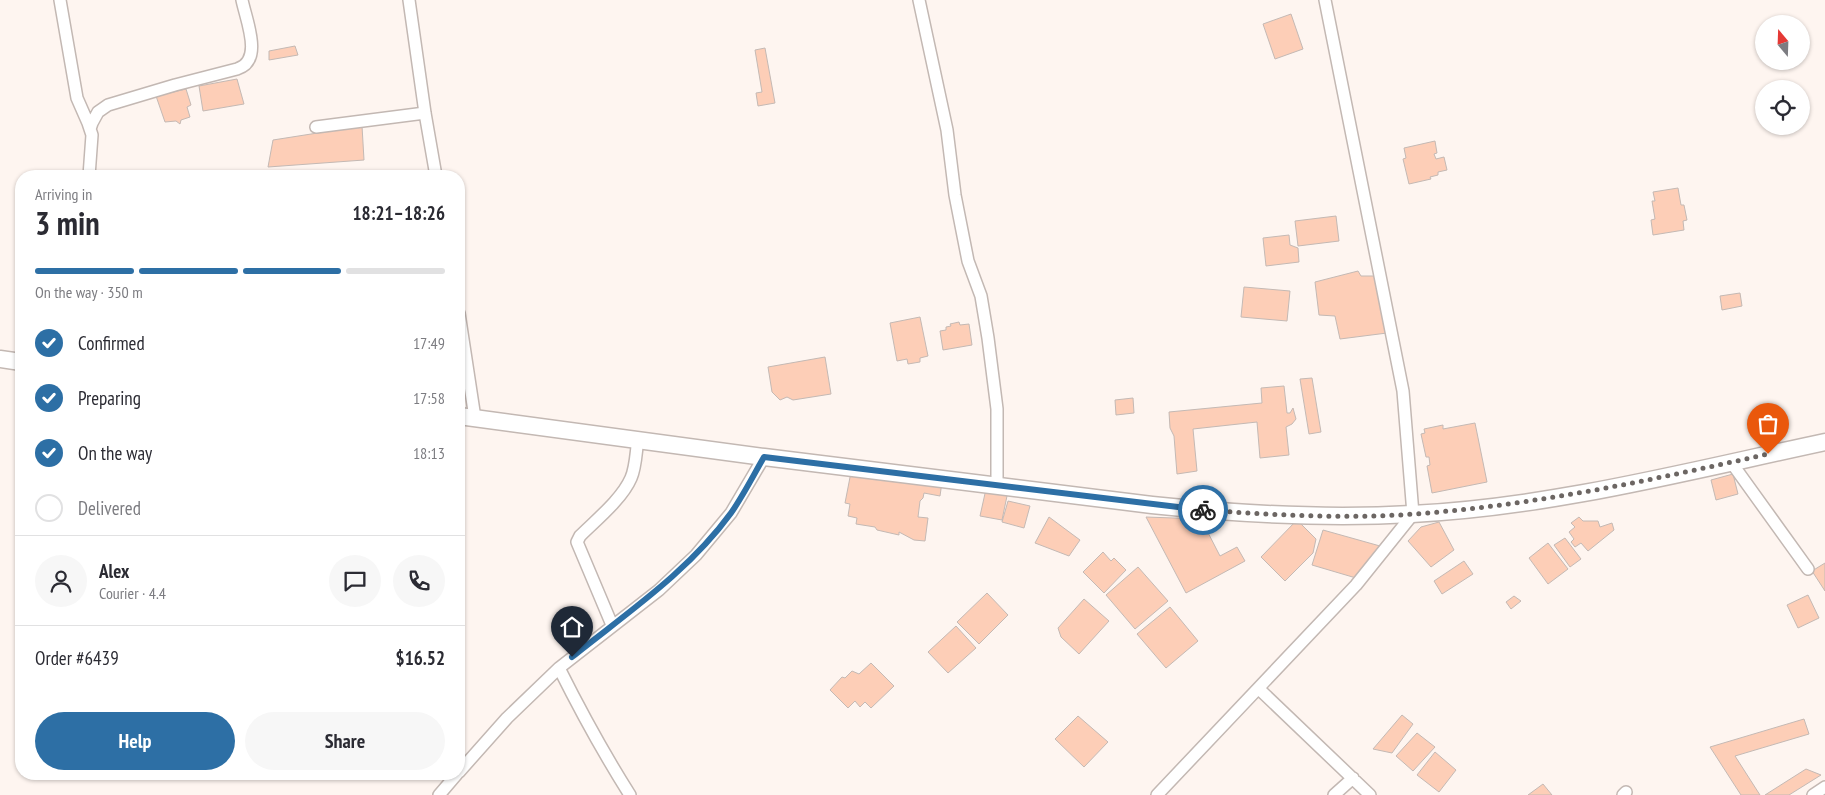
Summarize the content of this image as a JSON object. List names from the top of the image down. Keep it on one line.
{"north":"top","page":{"heading":["3 min","Arriving in","18:21–18:26"],"panel":["Alex","Courier · 4.4","Order #6439","$16.52"],"bar":"On the way · 350 m","list":[["Confirmed","17:49"],["Preparing","17:58"],["On the way","18:13"],"Delivered"],"buttons":["Help","Share"]}}
